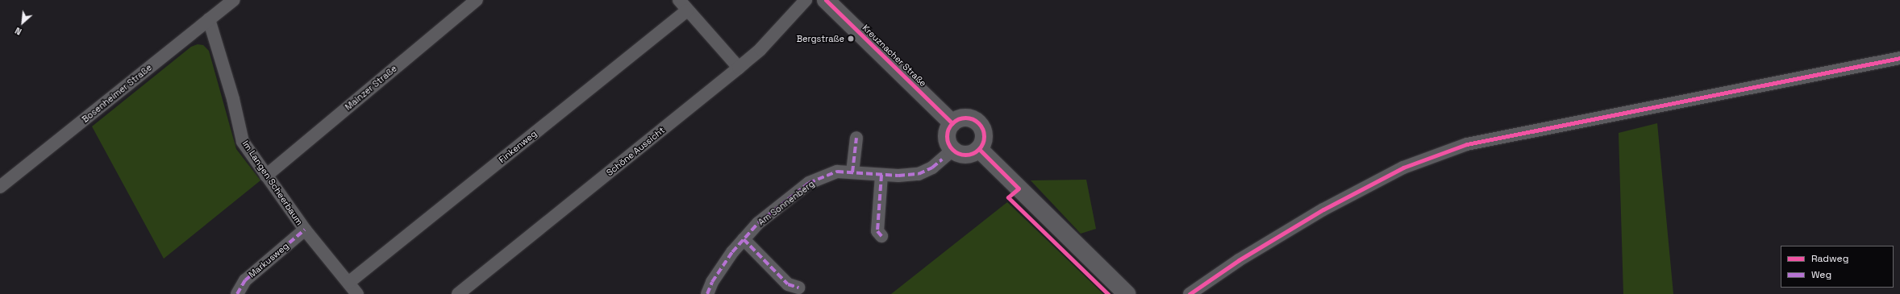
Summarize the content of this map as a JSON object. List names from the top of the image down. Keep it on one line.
{"streets":{"main road":["Kreuznacher Straße"],"street":["Mainzer Straße","Bosenheimer Straße","Finkenweg","Schöne Aussicht","Im Langen Scheerbaum","Am Sonnenberg","Markusweg"]},"crossings":[["Kreuznacher Straße","Am Sonnenberg"],["Mainzer Straße","Im Langen Scheerbaum"],["Bosenheimer Straße","Im Langen Scheerbaum"],["Finkenweg","Im Langen Scheerbaum"],["Im Langen Scheerbaum","Markusweg"]],"places":["Bergstraße"],"legend":["Radweg","Weg"],"north":"bottom left"}
